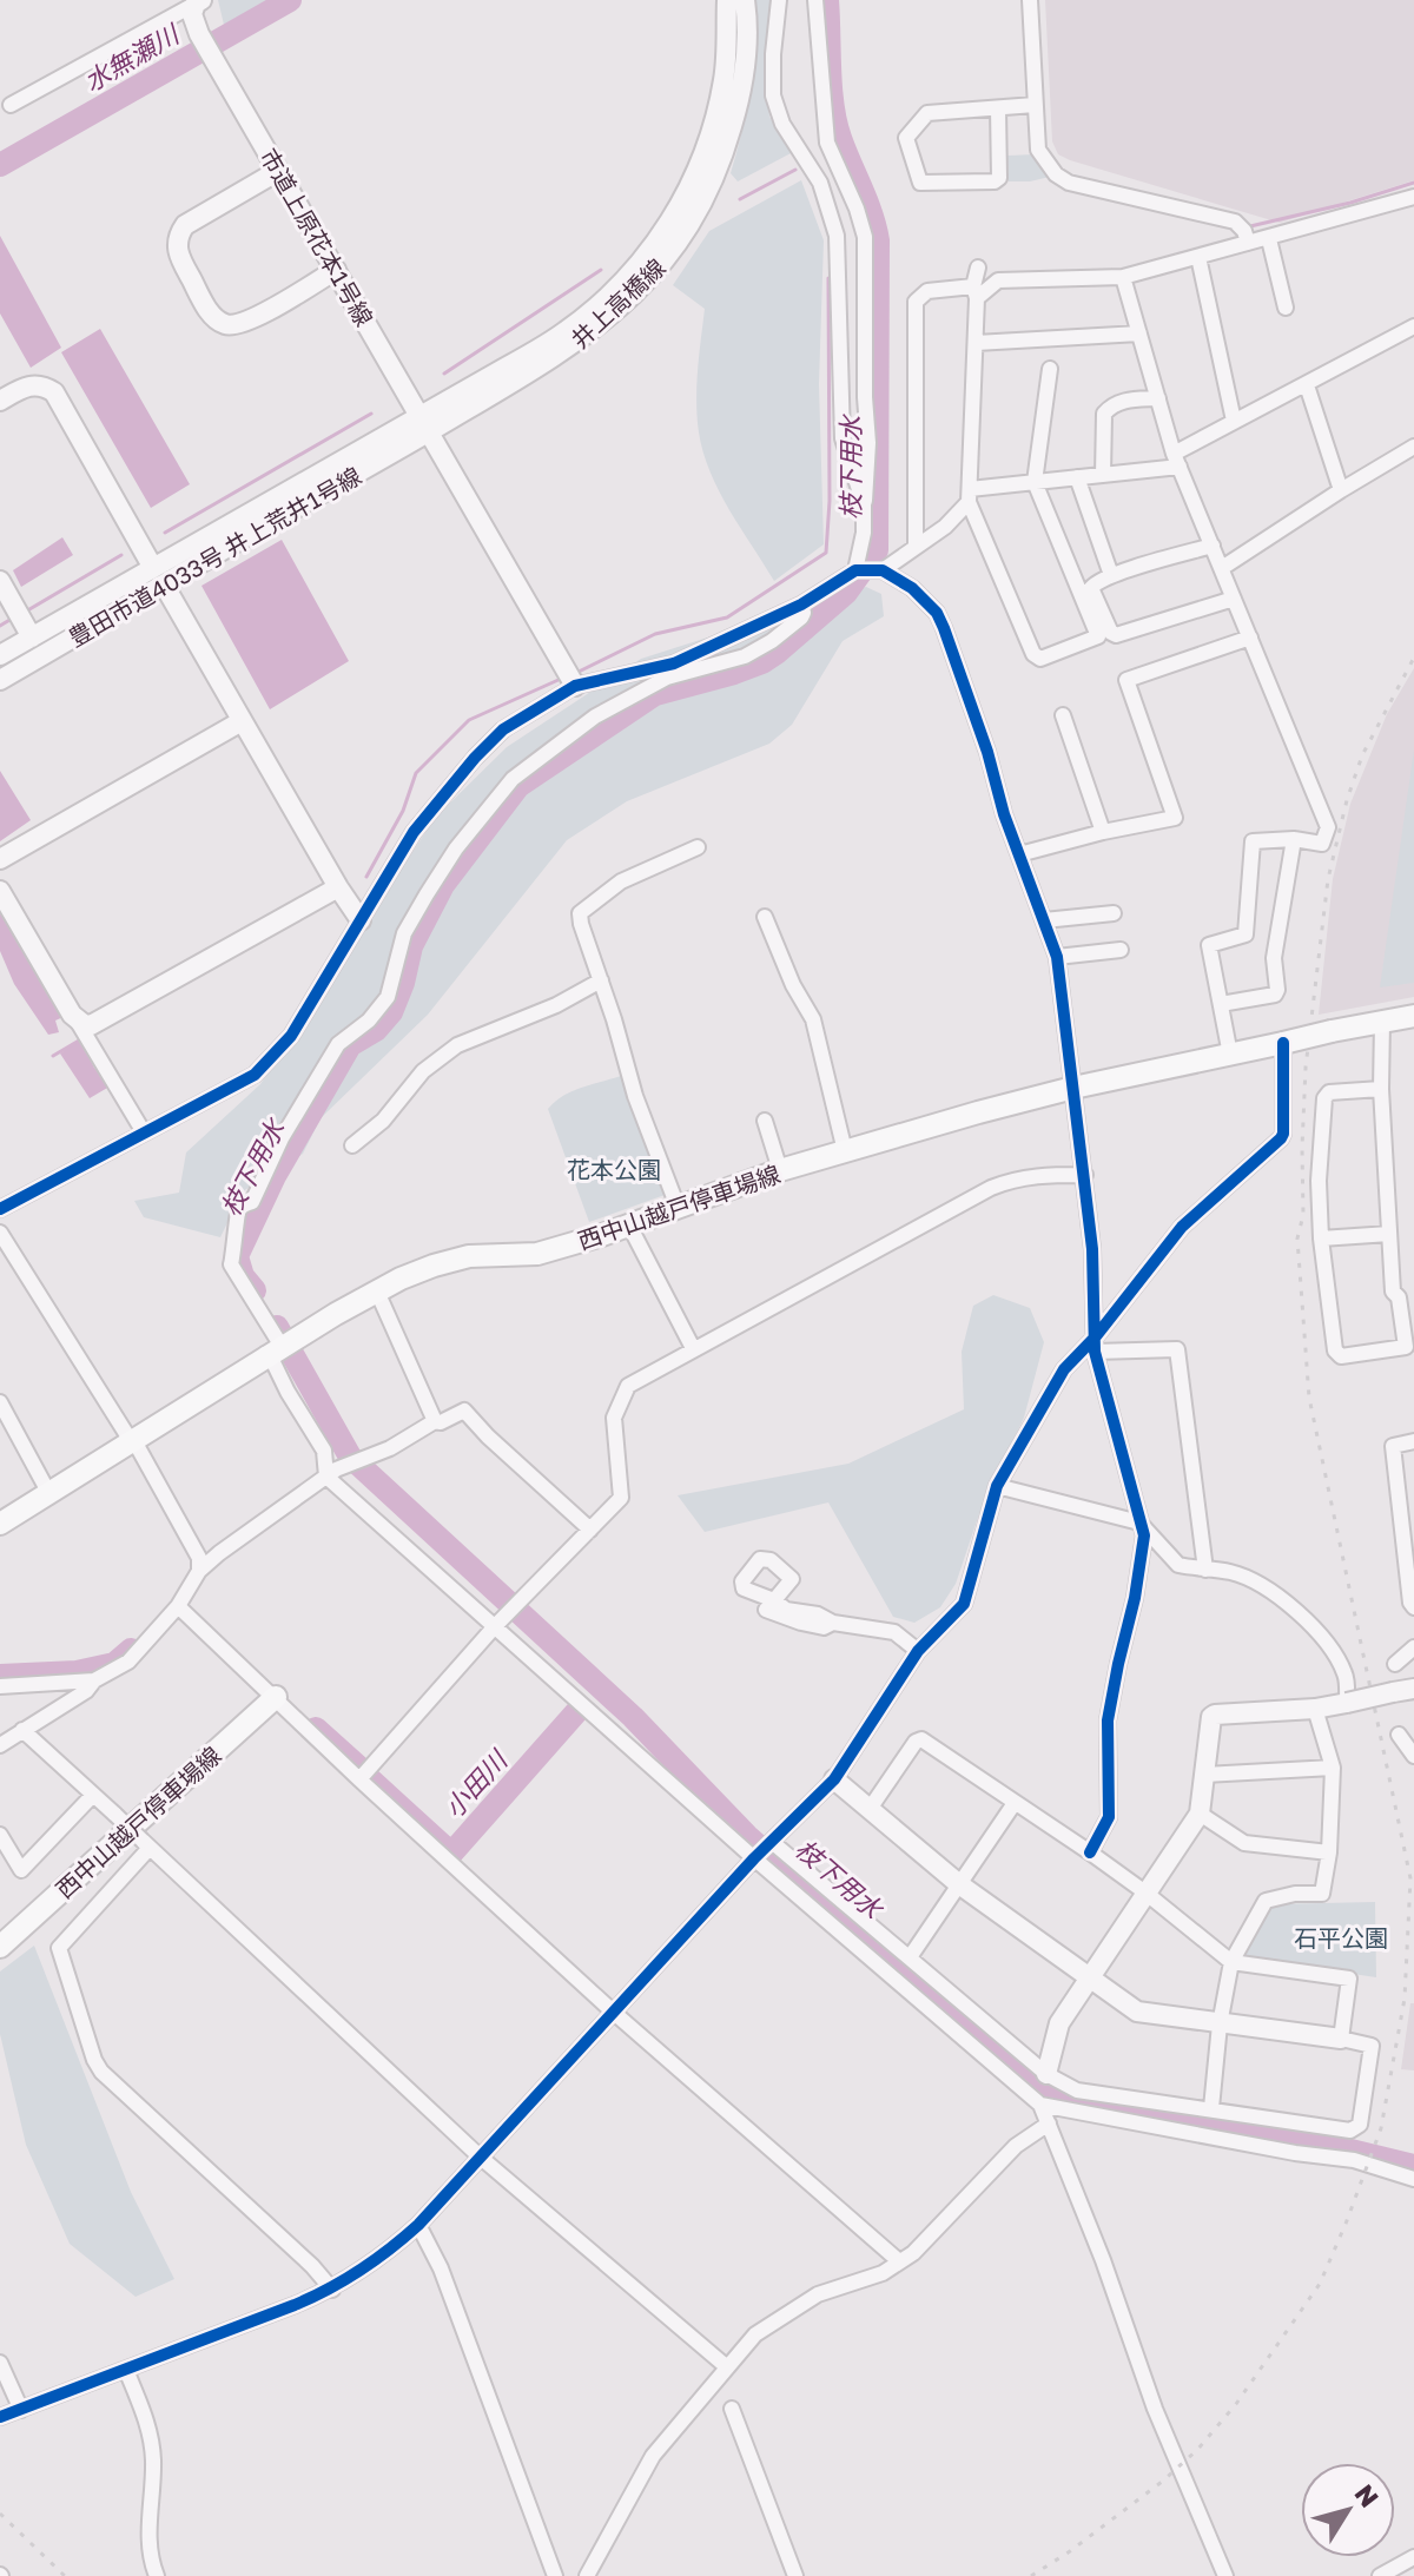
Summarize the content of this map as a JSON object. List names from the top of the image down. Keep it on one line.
{"streets":{"main road":["西中山越戸停車場線"],"street":["市道上原花本1号線","井上高橋線","豊田市道4033号 井上荒井1号線"]},"crossings":[["市道上原花本1号線","井上高橋線"],["市道上原花本1号線","豊田市道4033号 井上荒井1号線"],["井上高橋線","豊田市道4033号 井上荒井1号線"]],"water":["水無瀬川","枝下用水","小田川"],"parks":["花本公園","石平公園"],"north":"top right"}
